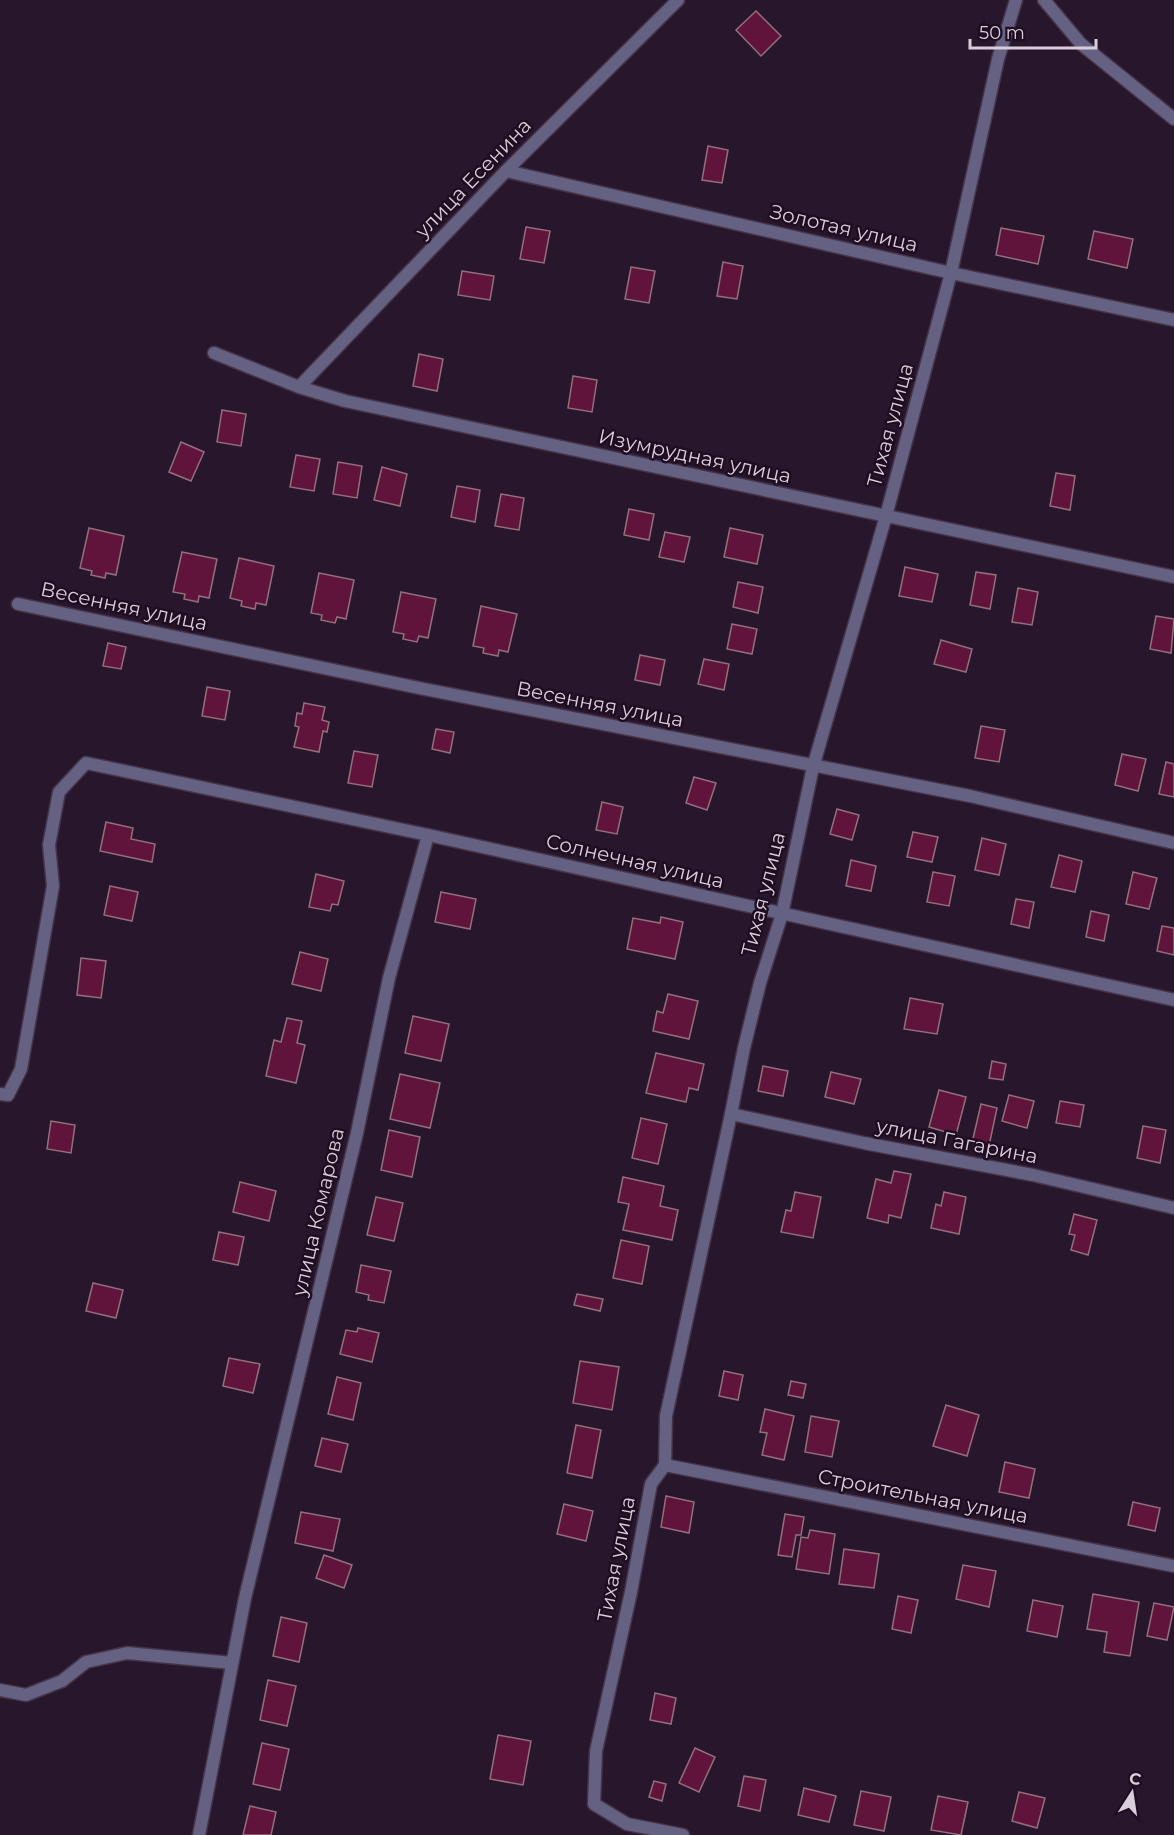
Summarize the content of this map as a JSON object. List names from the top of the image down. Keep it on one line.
{"streets":{"street":["улица Есенина","Золотая улица","Тихая улица","Изумрудная улица","Весенняя улица","Солнечная улица","улица Гагарина","улица Комарова","Строительная улица"]},"crossings":[["улица Есенина","Золотая улица"],["улица Есенина","Изумрудная улица"],["Золотая улица","Тихая улица"],["Тихая улица","Изумрудная улица"],["Тихая улица","Весенняя улица"],["Тихая улица","Солнечная улица"],["Тихая улица","улица Гагарина"],["Тихая улица","Строительная улица"],["Солнечная улица","улица Комарова"]],"scale_bar":"50 m","north":"top"}
